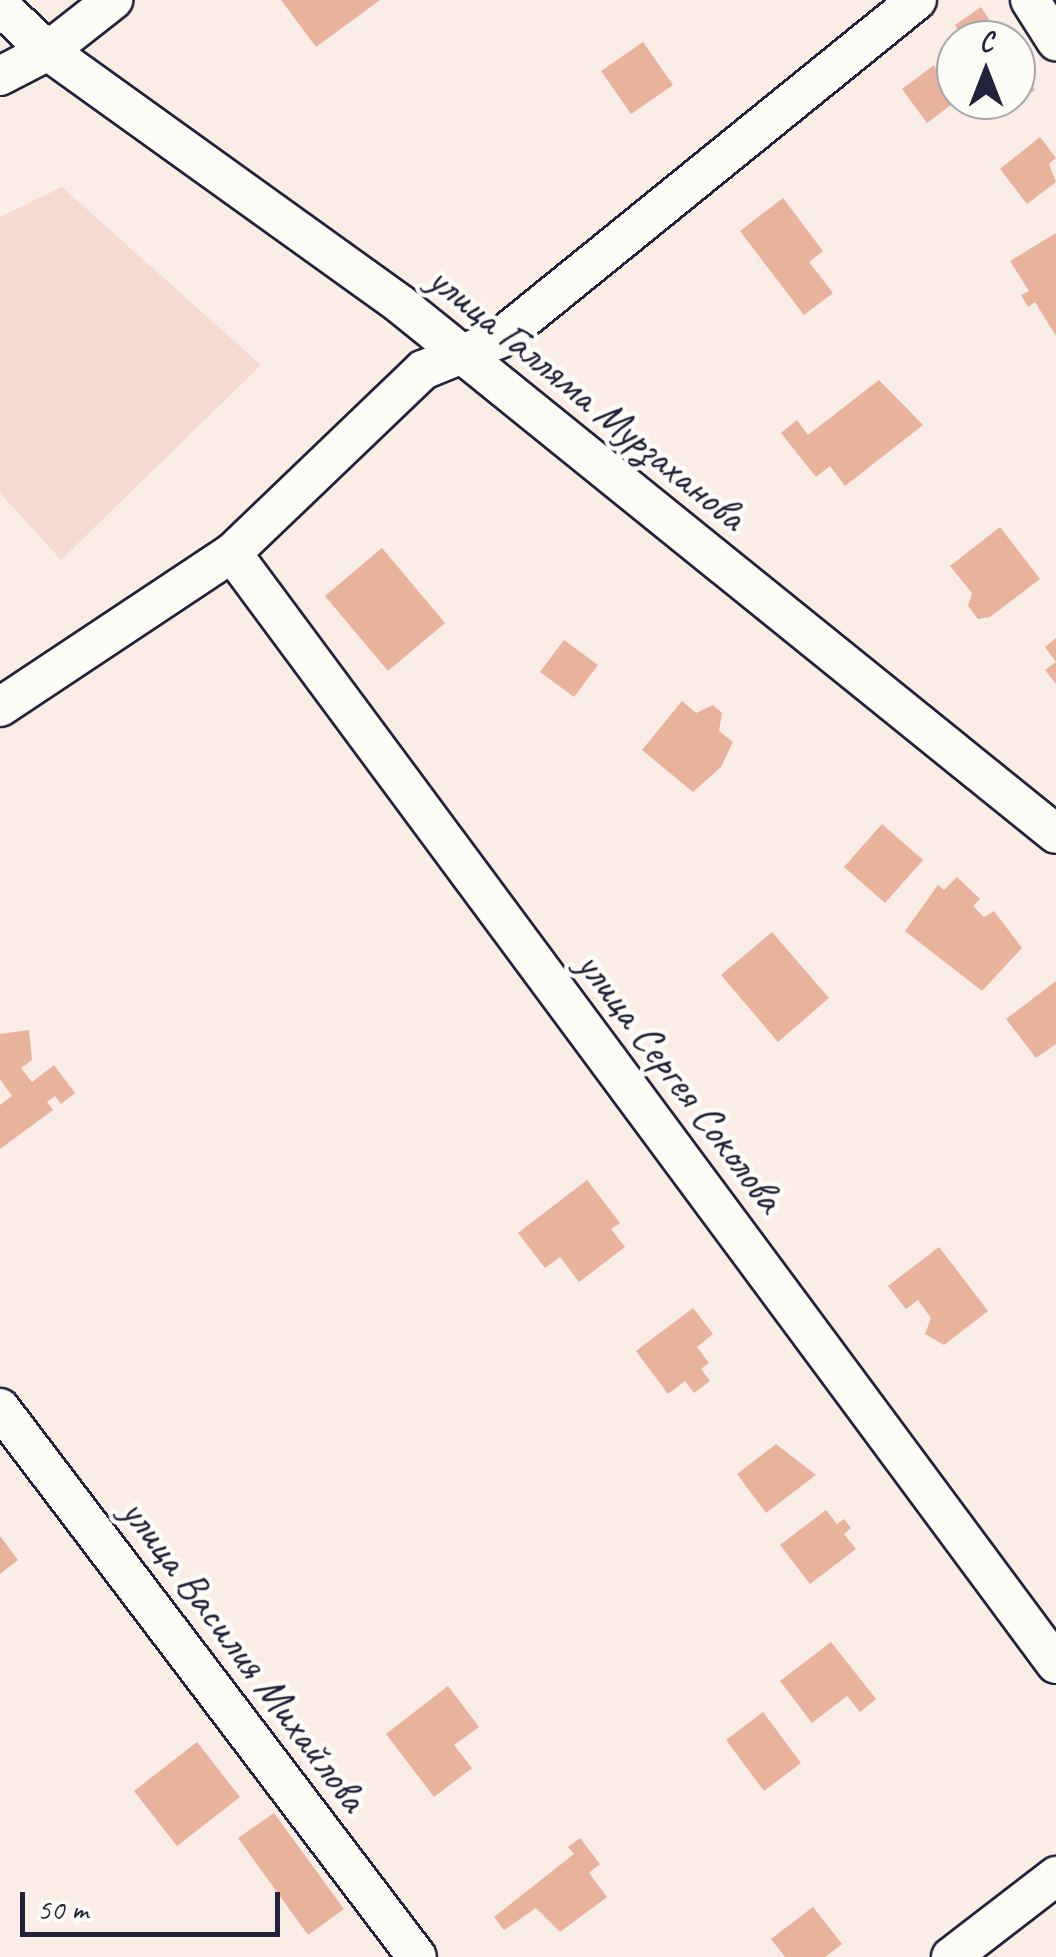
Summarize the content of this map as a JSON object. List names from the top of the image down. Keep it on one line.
{"streets":{"street":["улица Галляма Мурзаханова","улица Сергея Соколова","улица Василия Михайлова"]},"scale_bar":"50 m","north":"top"}
